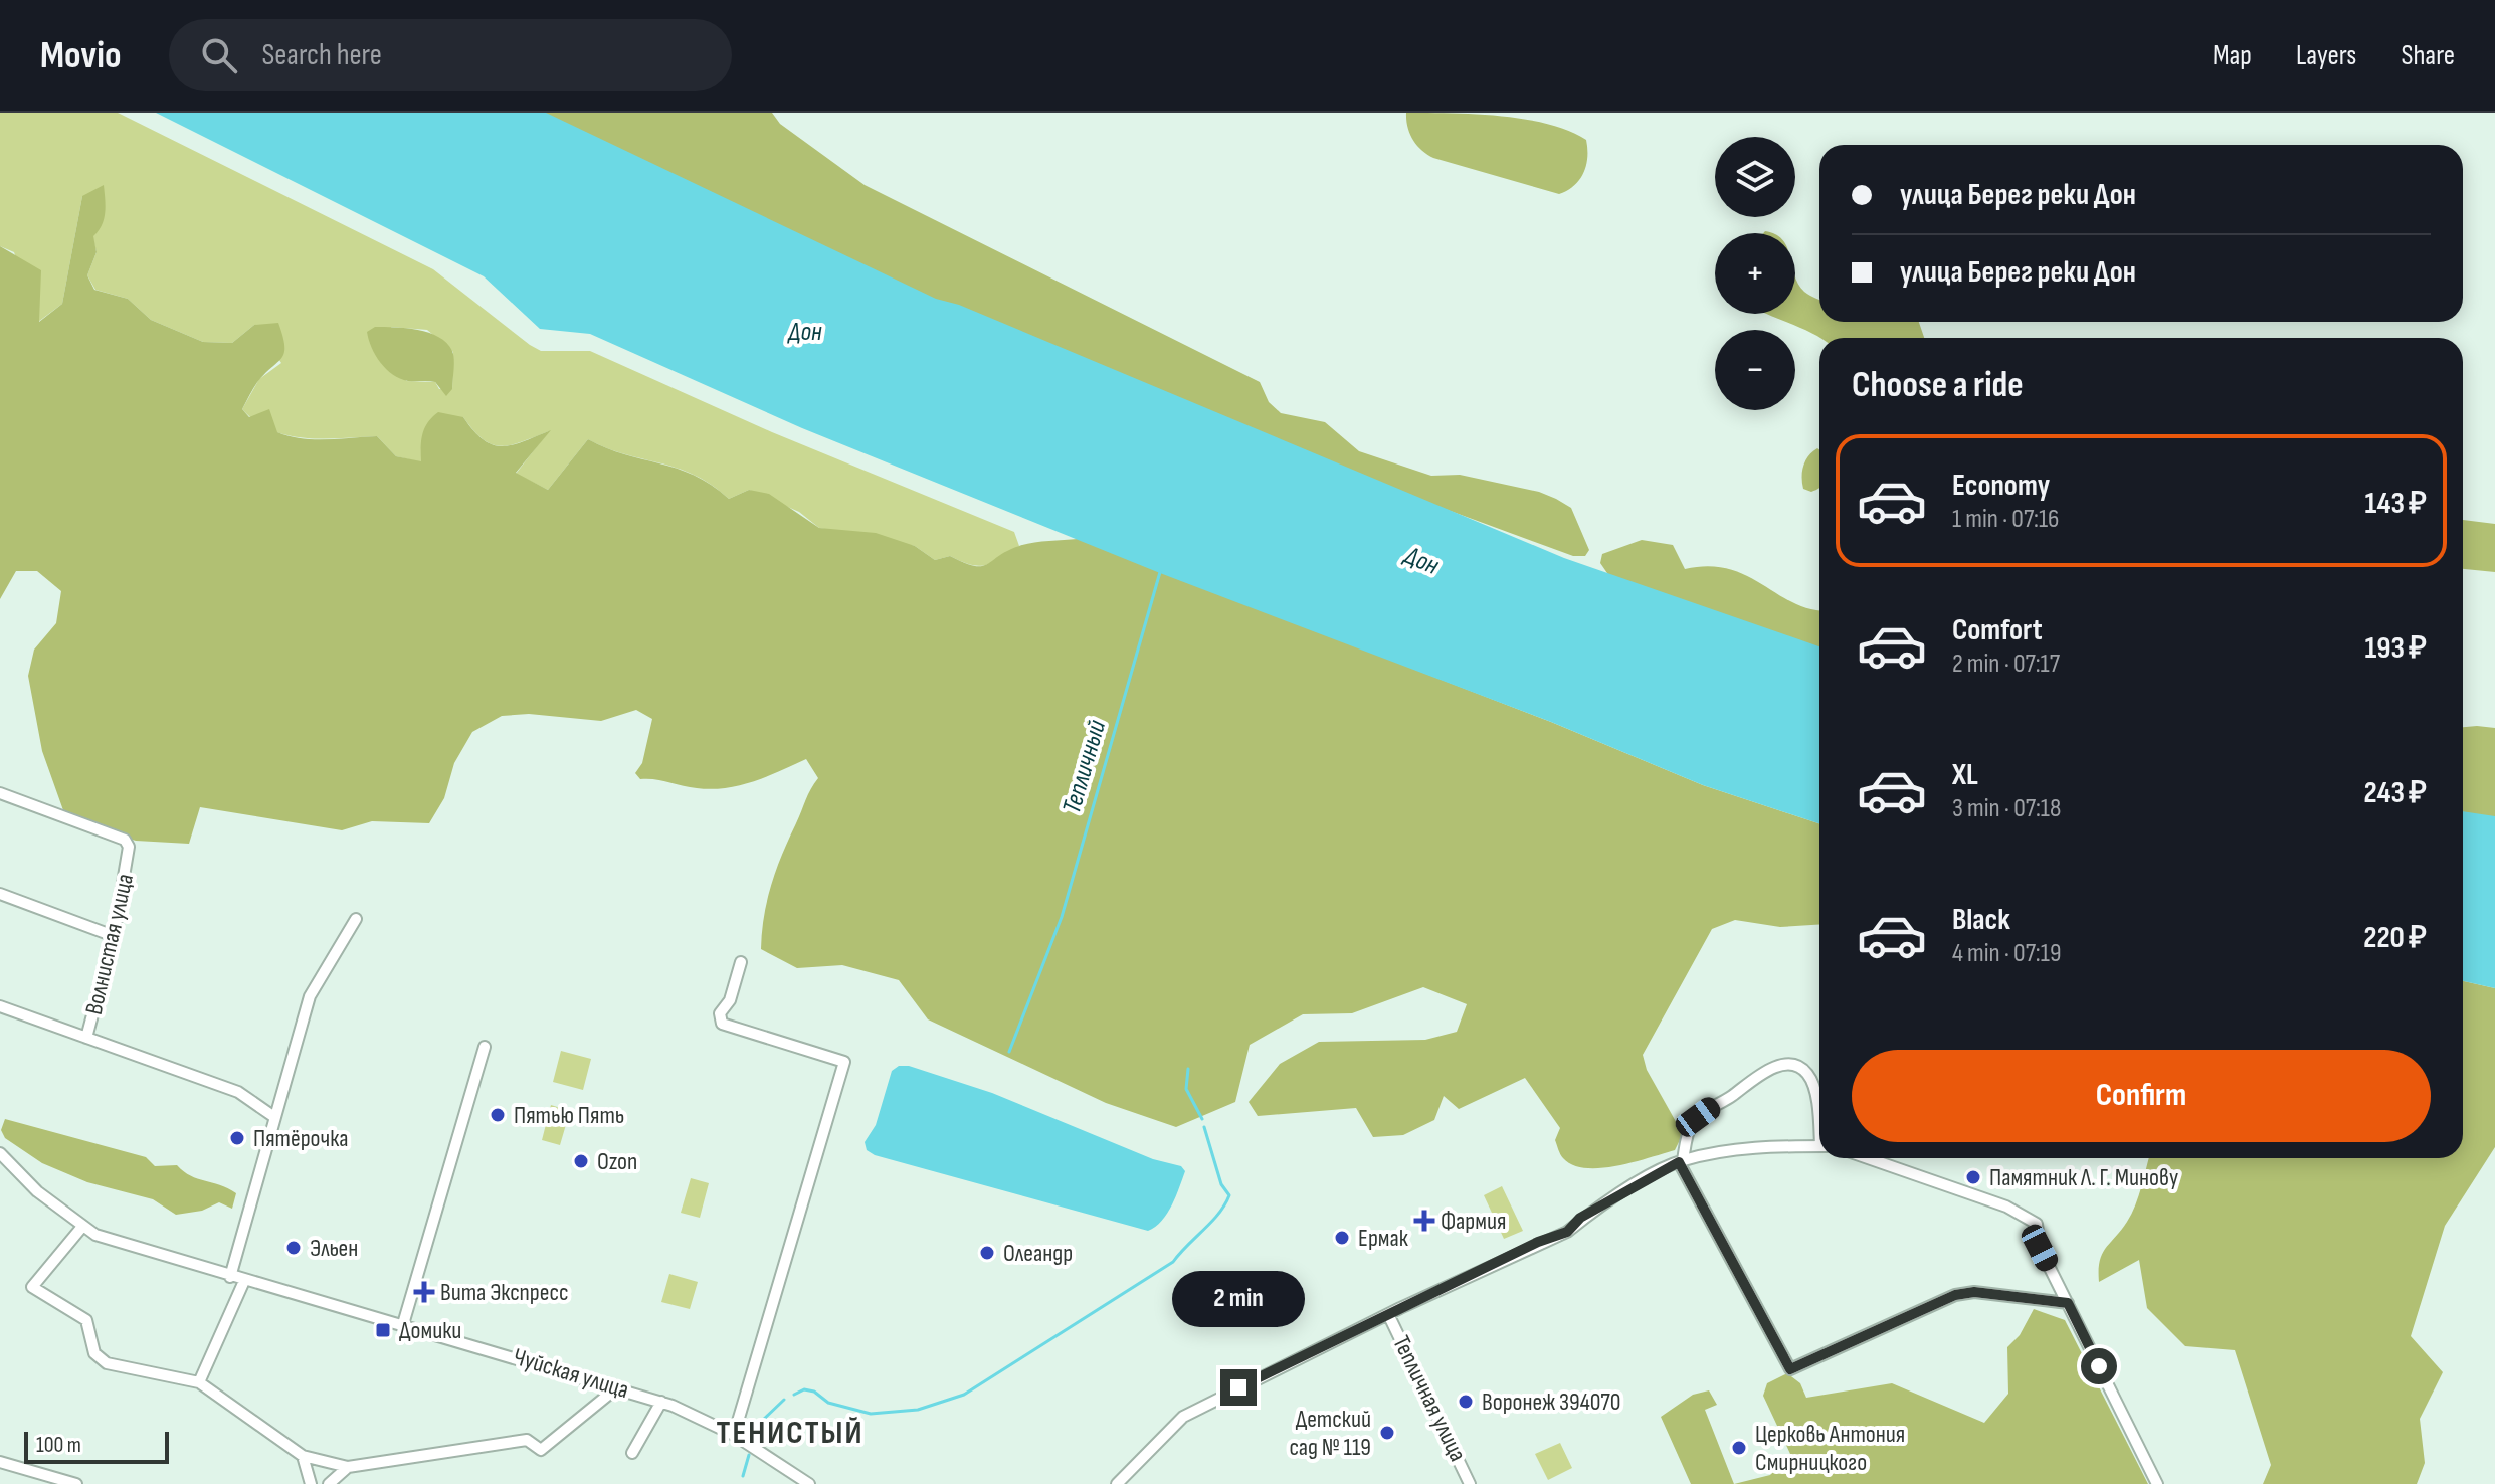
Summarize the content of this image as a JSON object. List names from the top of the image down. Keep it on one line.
{"streets":{"street":["Волнистая улица","Чуйская улица","Тепличная улица"]},"districts":["ТЕНИСТЫЙ"],"water":["Дон","Тепличный"],"places":{"other":["Пятью Пять","Пятёрочка","Ozon","Памятник Л. Г. Минову","Ермак","Эльен","Олеандр","Воронеж 394070","Детский сад № 119","Церковь Антония Смирницкого"],"health":["Фармия","Вита Экспресс"],"transit":["Домики"]},"scale_bar":"100 m","page":{"header":"Movio","search":"Search here","nav":["Map","Layers","Share"],"map_buttons":["+","−"],"banner":["улица Берег реки Дон","улица Берег реки Дон"],"heading":"Choose a ride","list":[{"name":"Economy","note":"1 min · 07:16","value":"143 ₽"},{"name":"Comfort","note":"2 min · 07:17","value":"193 ₽"},{"name":"XL","note":"3 min · 07:18","value":"243 ₽"},{"name":"Black","note":"4 min · 07:19","value":"220 ₽"}],"buttons":"Confirm","bubble":"2 min","scale":"100 m"}}
